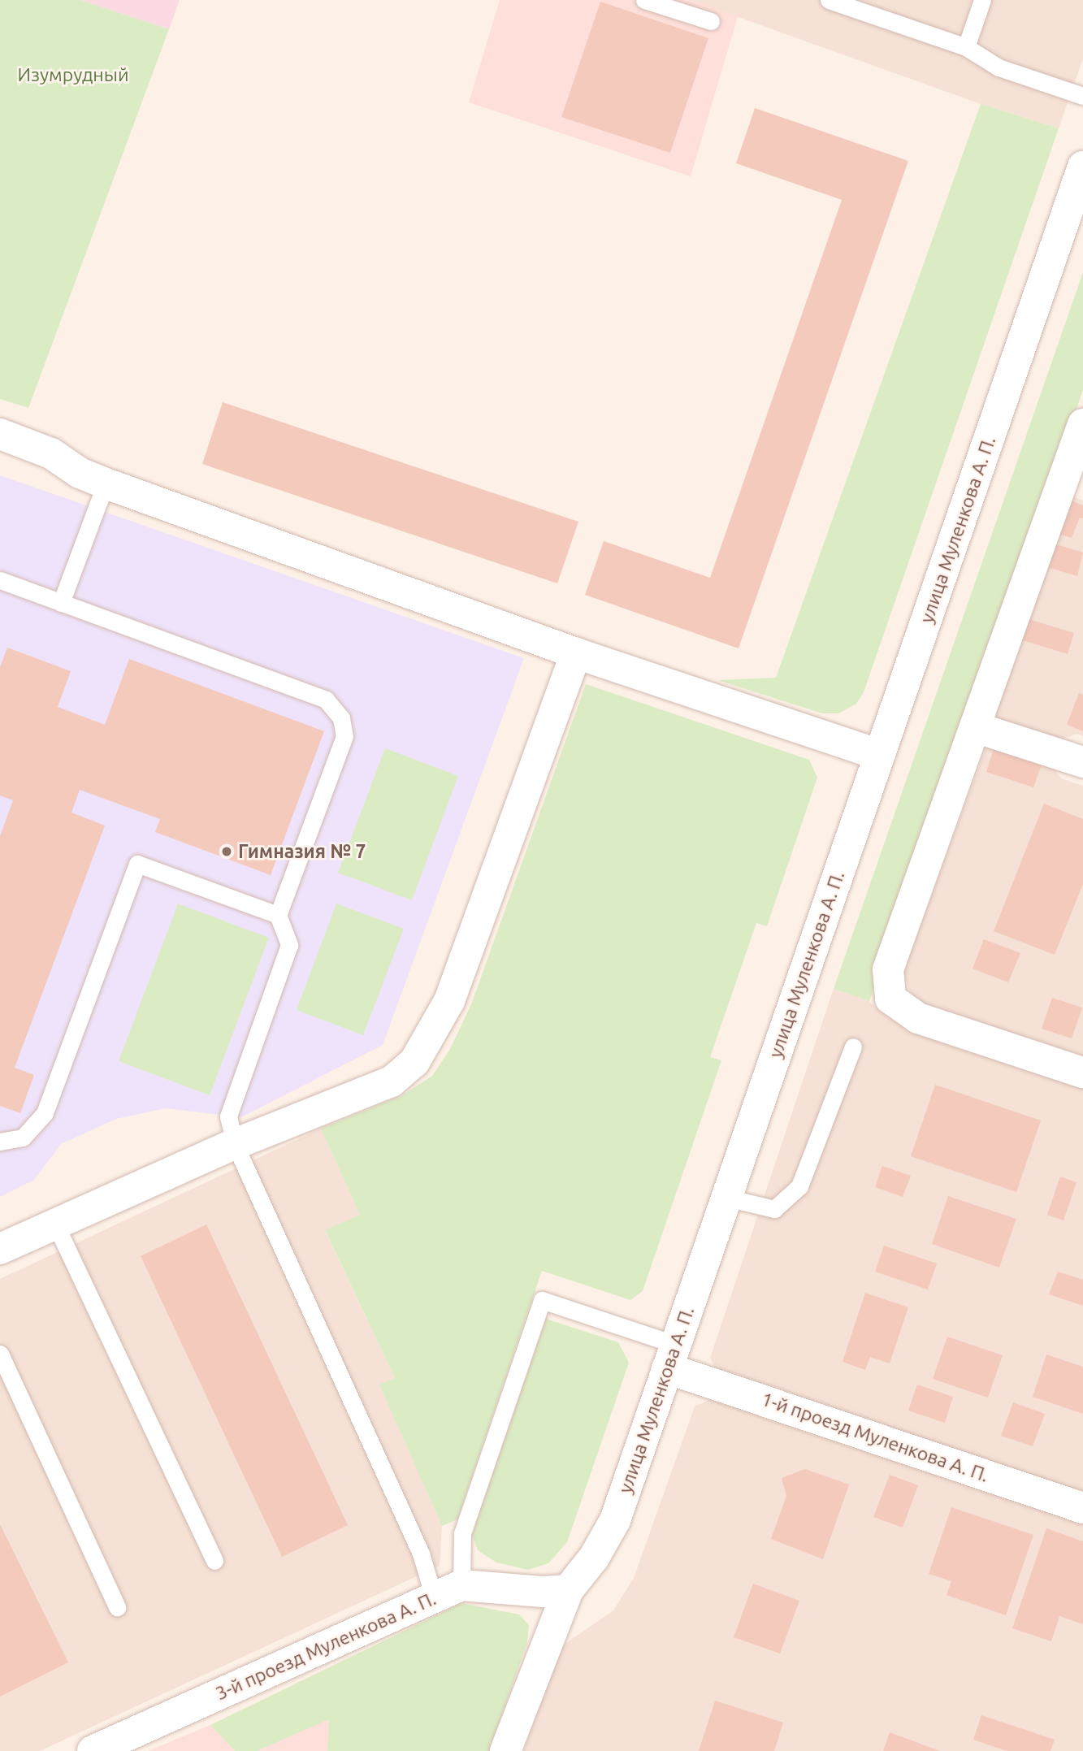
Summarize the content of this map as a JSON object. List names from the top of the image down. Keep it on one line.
{"streets":{"street":["улица Муленкова А. П.","1-й проезд Муленкова А. П.","3-й проезд Муленкова А. П."]},"crossings":[["улица Муленкова А. П.","1-й проезд Муленкова А. П."],["улица Муленкова А. П.","3-й проезд Муленкова А. П."]],"parks":["Изумрудный"],"places":["Гимназия № 7"]}
